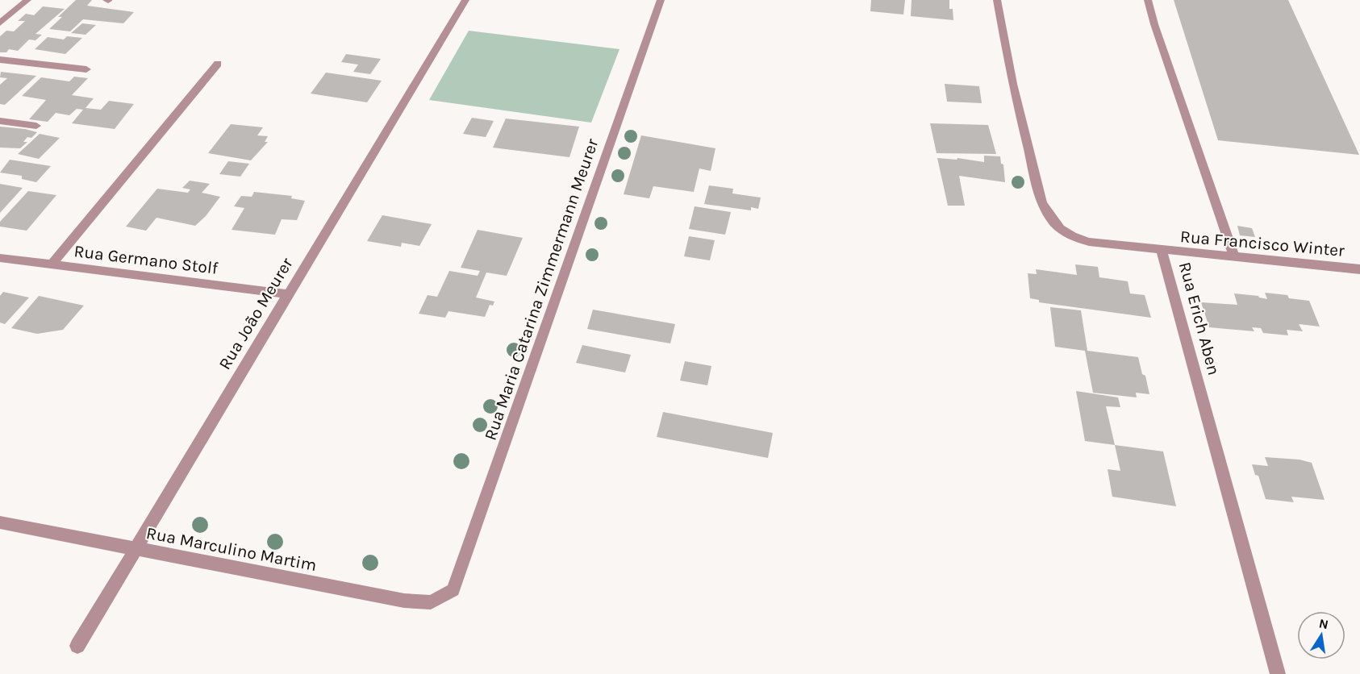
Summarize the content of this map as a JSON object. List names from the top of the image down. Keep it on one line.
{"streets":{"street":["Rua Francisco Winter","Rua Germano Stolf","Rua Maria Catarina Zimmermann Meurer","Rua João Meurer","Rua Erich Aben","Rua Marculino Martim"]},"crossings":[["Rua Francisco Winter","Rua Erich Aben"],["Rua Germano Stolf","Rua João Meurer"],["Rua Maria Catarina Zimmermann Meurer","Rua Marculino Martim"],["Rua João Meurer","Rua Marculino Martim"]],"north":"top"}
